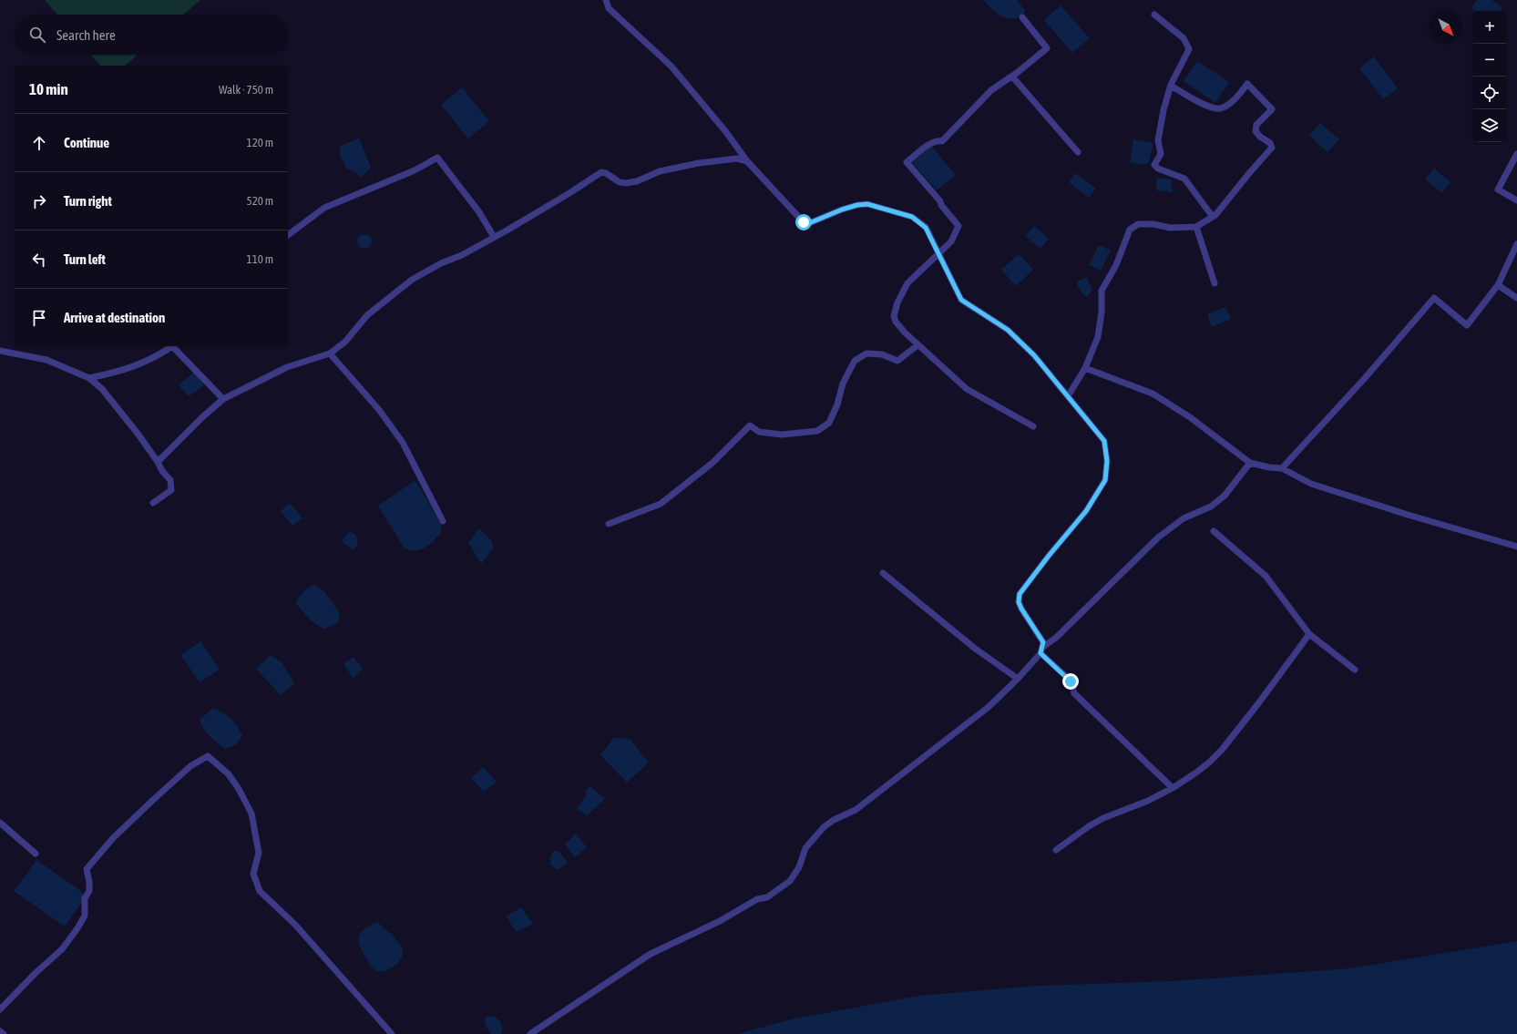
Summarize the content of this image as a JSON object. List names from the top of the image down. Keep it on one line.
{"north":"bottom right","page":{"map_buttons":["+","−"],"search":"Search here","heading":["10 min","Walk · 750 m"],"list":[["Continue","120 m"],["Turn right","520 m"],["Turn left","110 m"],"Arrive at destination"]}}
